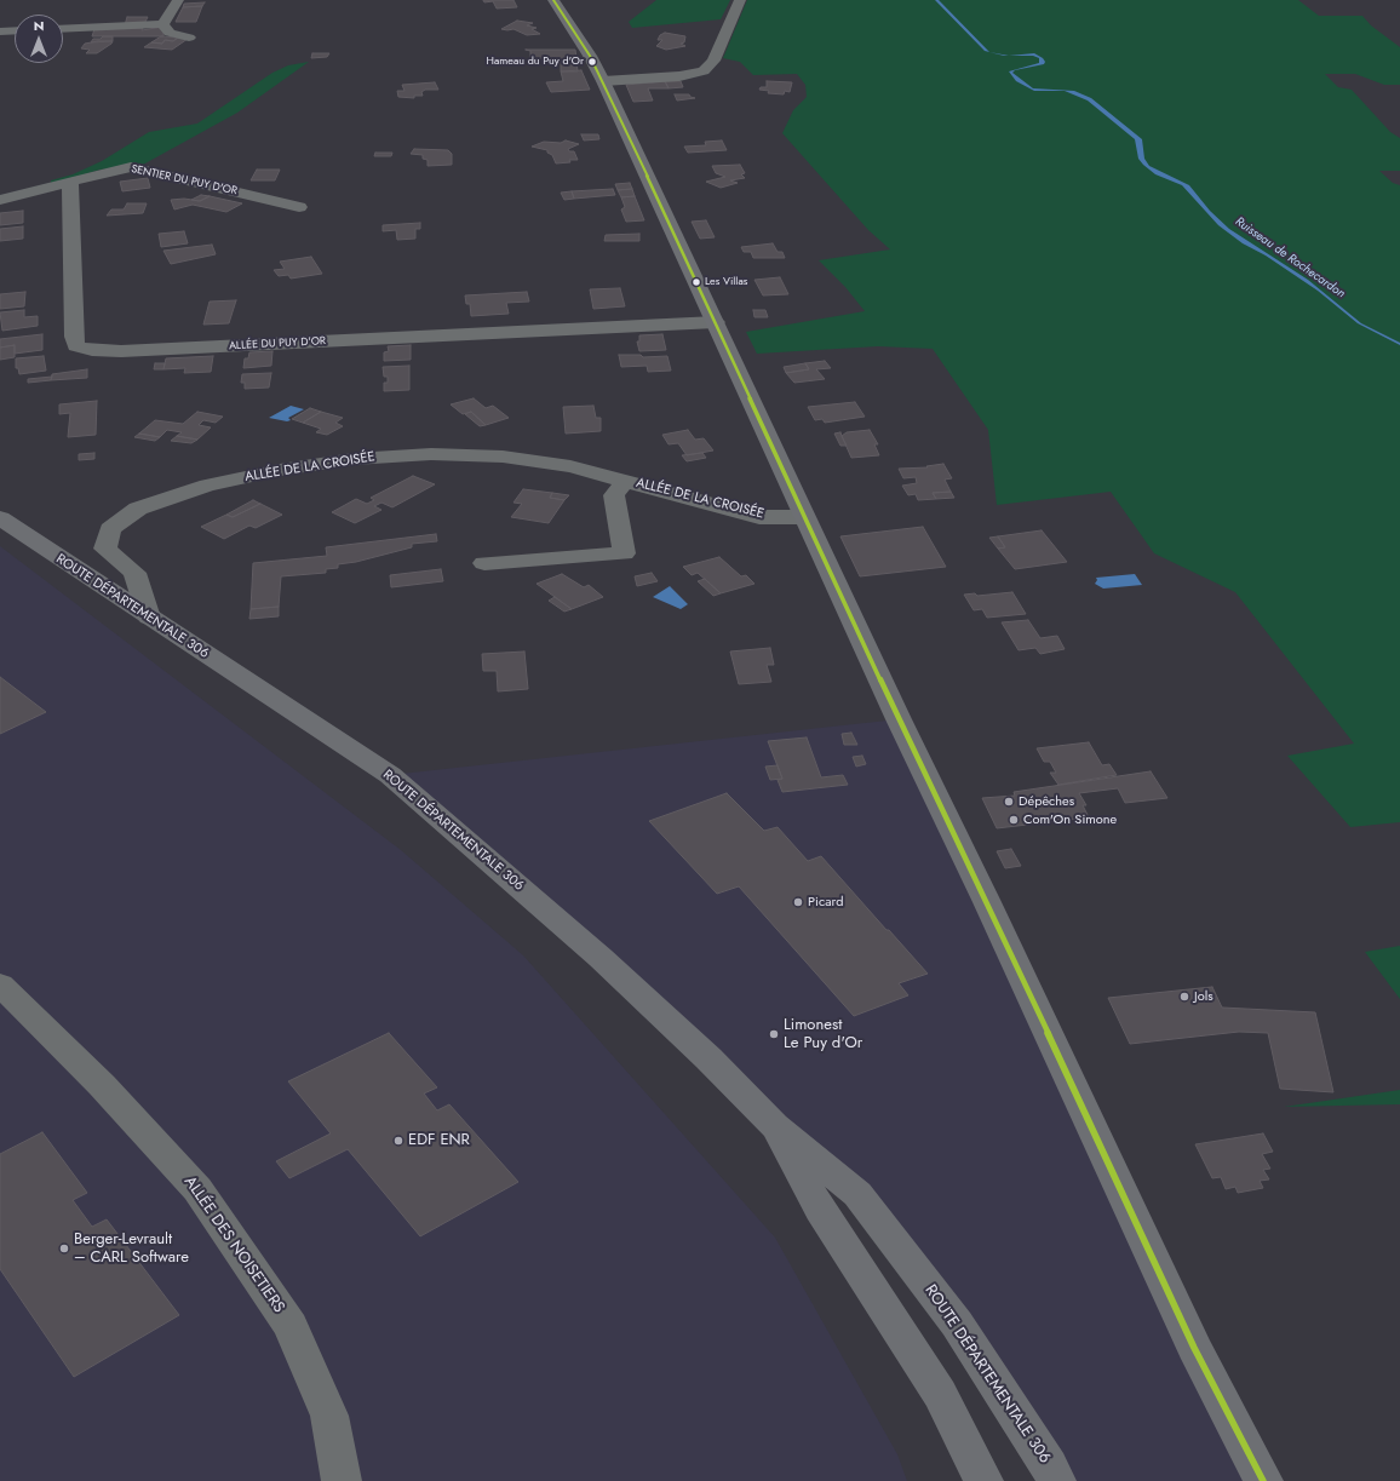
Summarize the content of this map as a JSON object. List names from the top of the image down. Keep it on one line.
{"streets":{"main road":["ROUTE DÉPARTEMENTALE 306"],"street":["SENTIER DU PUY D'OR","ALLÉE DU PUY D'OR","ALLÉE DE LA CROISÉE","ALLÉE DES NOISETIERS"]},"crossings":[["SENTIER DU PUY D'OR","ALLÉE DU PUY D'OR"],["ALLÉE DE LA CROISÉE","ROUTE DÉPARTEMENTALE 306"]],"water":["Ruisseau de Rochecardon"],"places":["Hameau du Puy d'Or","Les Villas","Dépêches","Com'On Simone","Picard","Jols","Limonest Le Puy d'Or","EDF ENR","Berger-Levrault – CARL Software"],"north":"top"}
